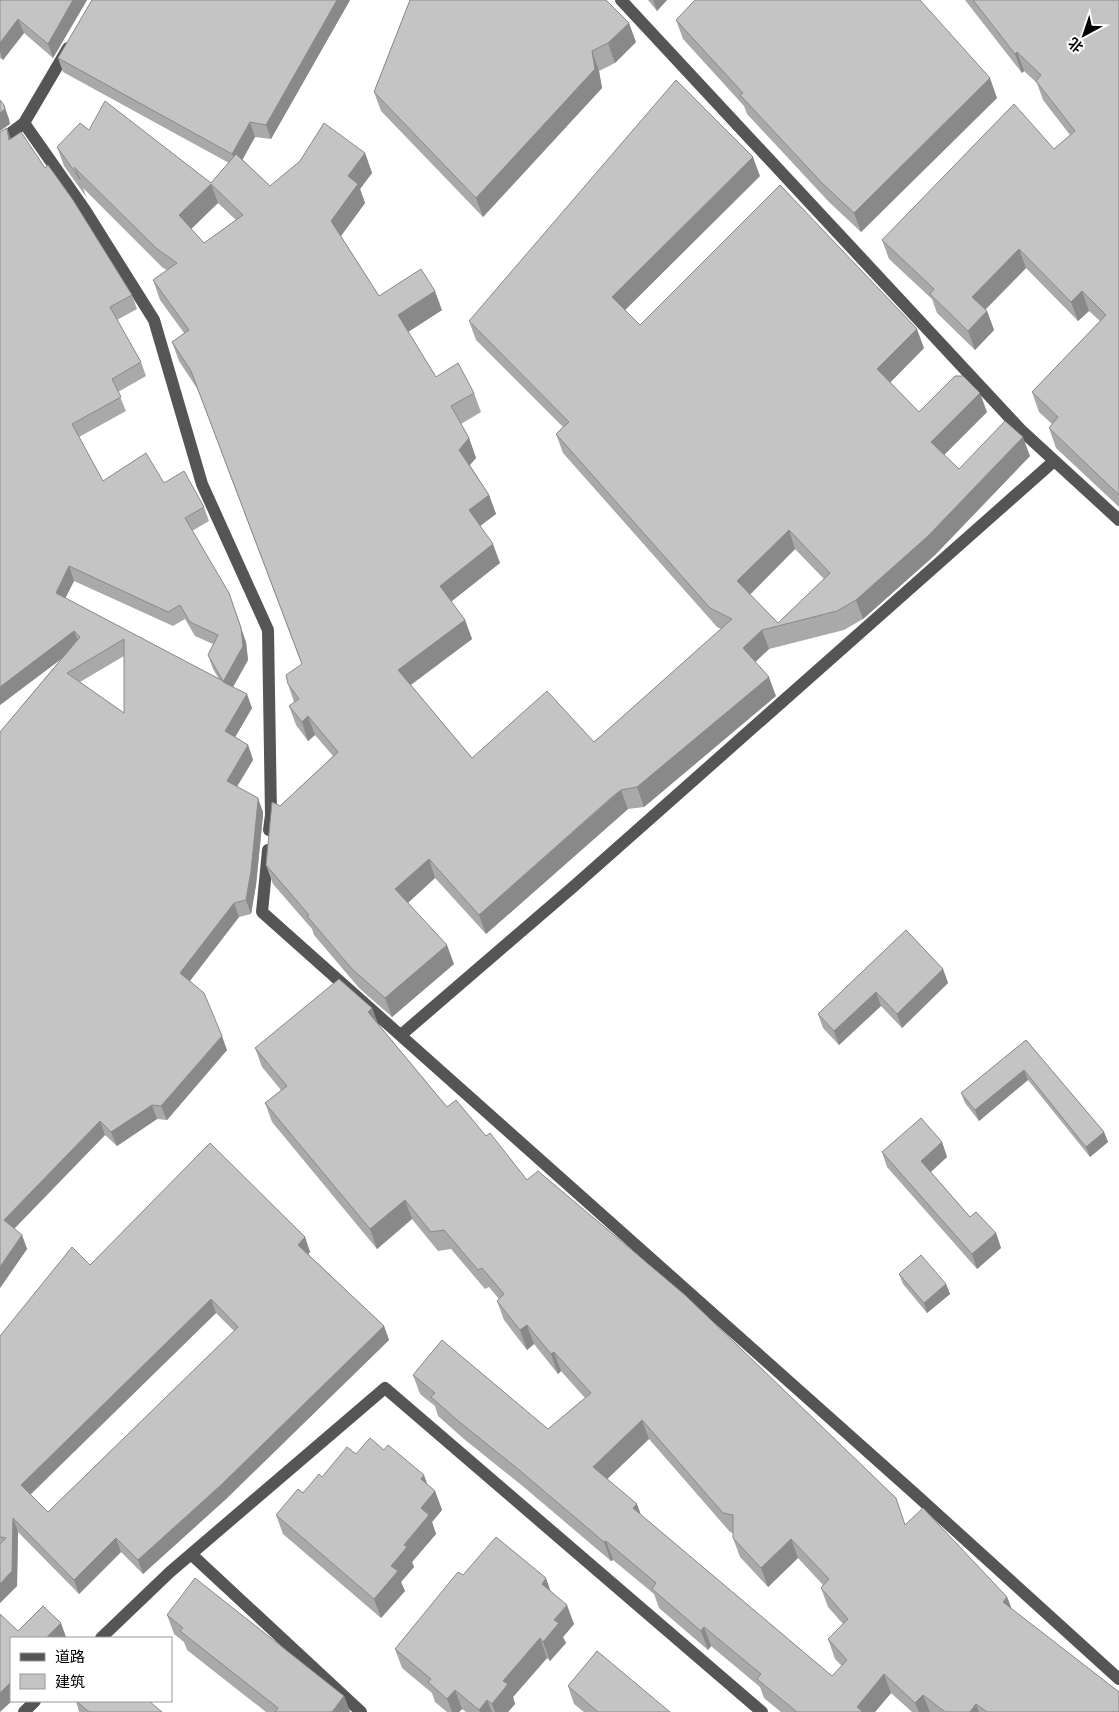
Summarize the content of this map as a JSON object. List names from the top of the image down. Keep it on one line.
{"legend":["道路","建筑"],"north":"bottom left"}
